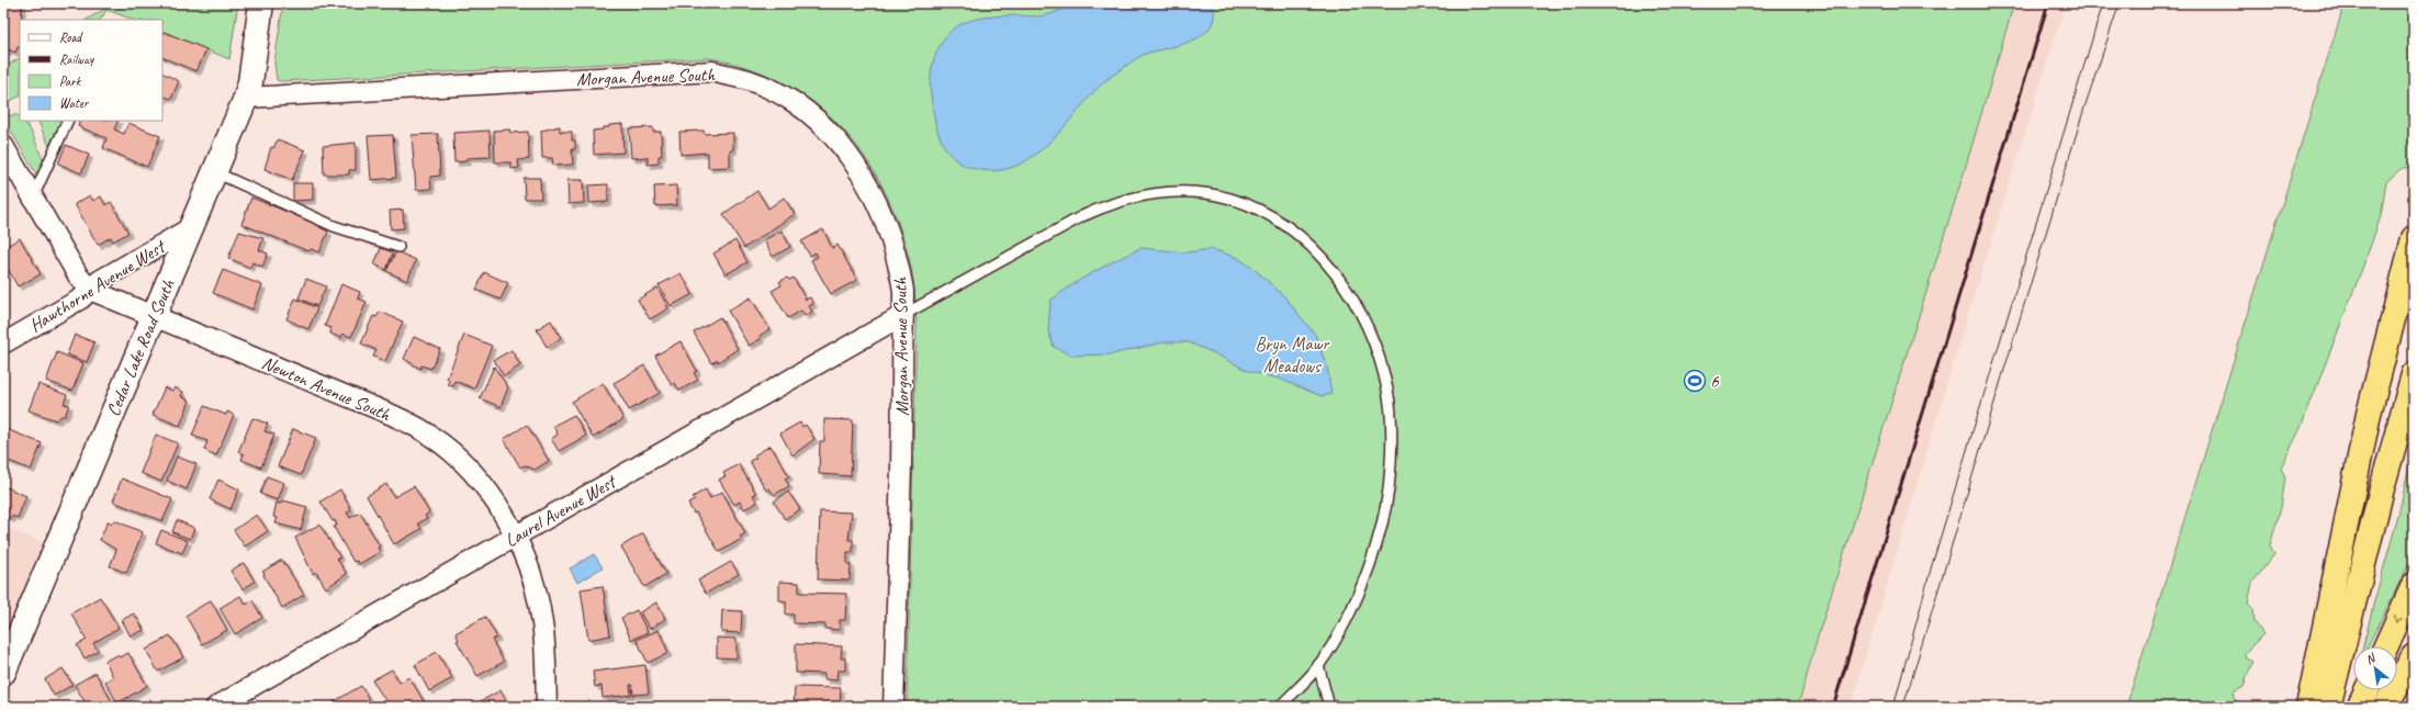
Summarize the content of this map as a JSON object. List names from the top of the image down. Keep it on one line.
{"streets":{"street":["Morgan Avenue South","Hawthorne Avenue West","Cedar Lake Road South","Newton Avenue South","Laurel Avenue West"]},"crossings":[["Morgan Avenue South","Cedar Lake Road South"],["Morgan Avenue South","Laurel Avenue West"],["Hawthorne Avenue West","Cedar Lake Road South"],["Hawthorne Avenue West","Newton Avenue South"],["Cedar Lake Road South","Newton Avenue South"],["Newton Avenue South","Laurel Avenue West"]],"parks":["Bryn Mawr Meadows"],"places":{"sports":["6"]},"legend":["Road","Railway","Park","Water"],"north":"top left"}
